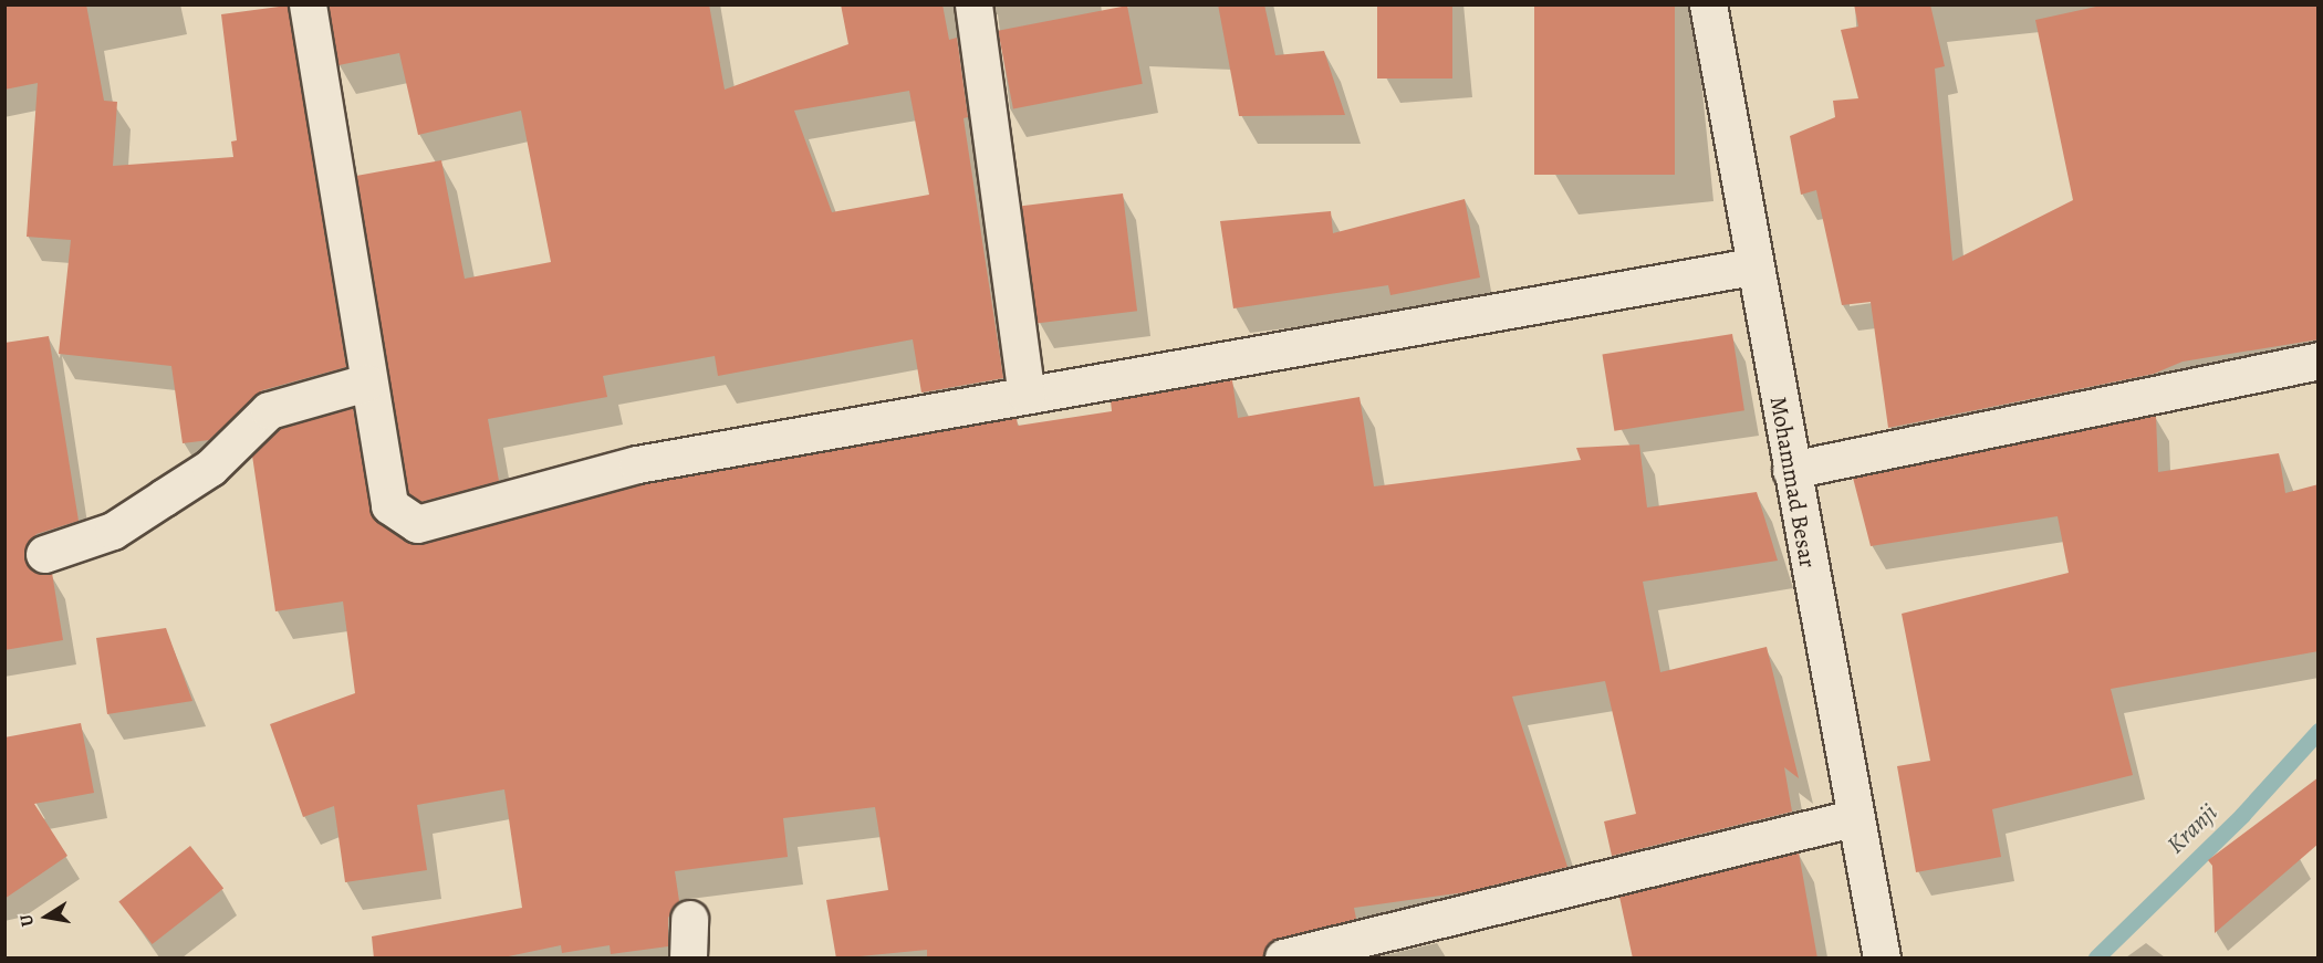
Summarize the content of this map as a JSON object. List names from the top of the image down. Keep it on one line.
{"streets":{"street":["Mohammad Besar"]},"water":["Kranji"],"north":"left"}
